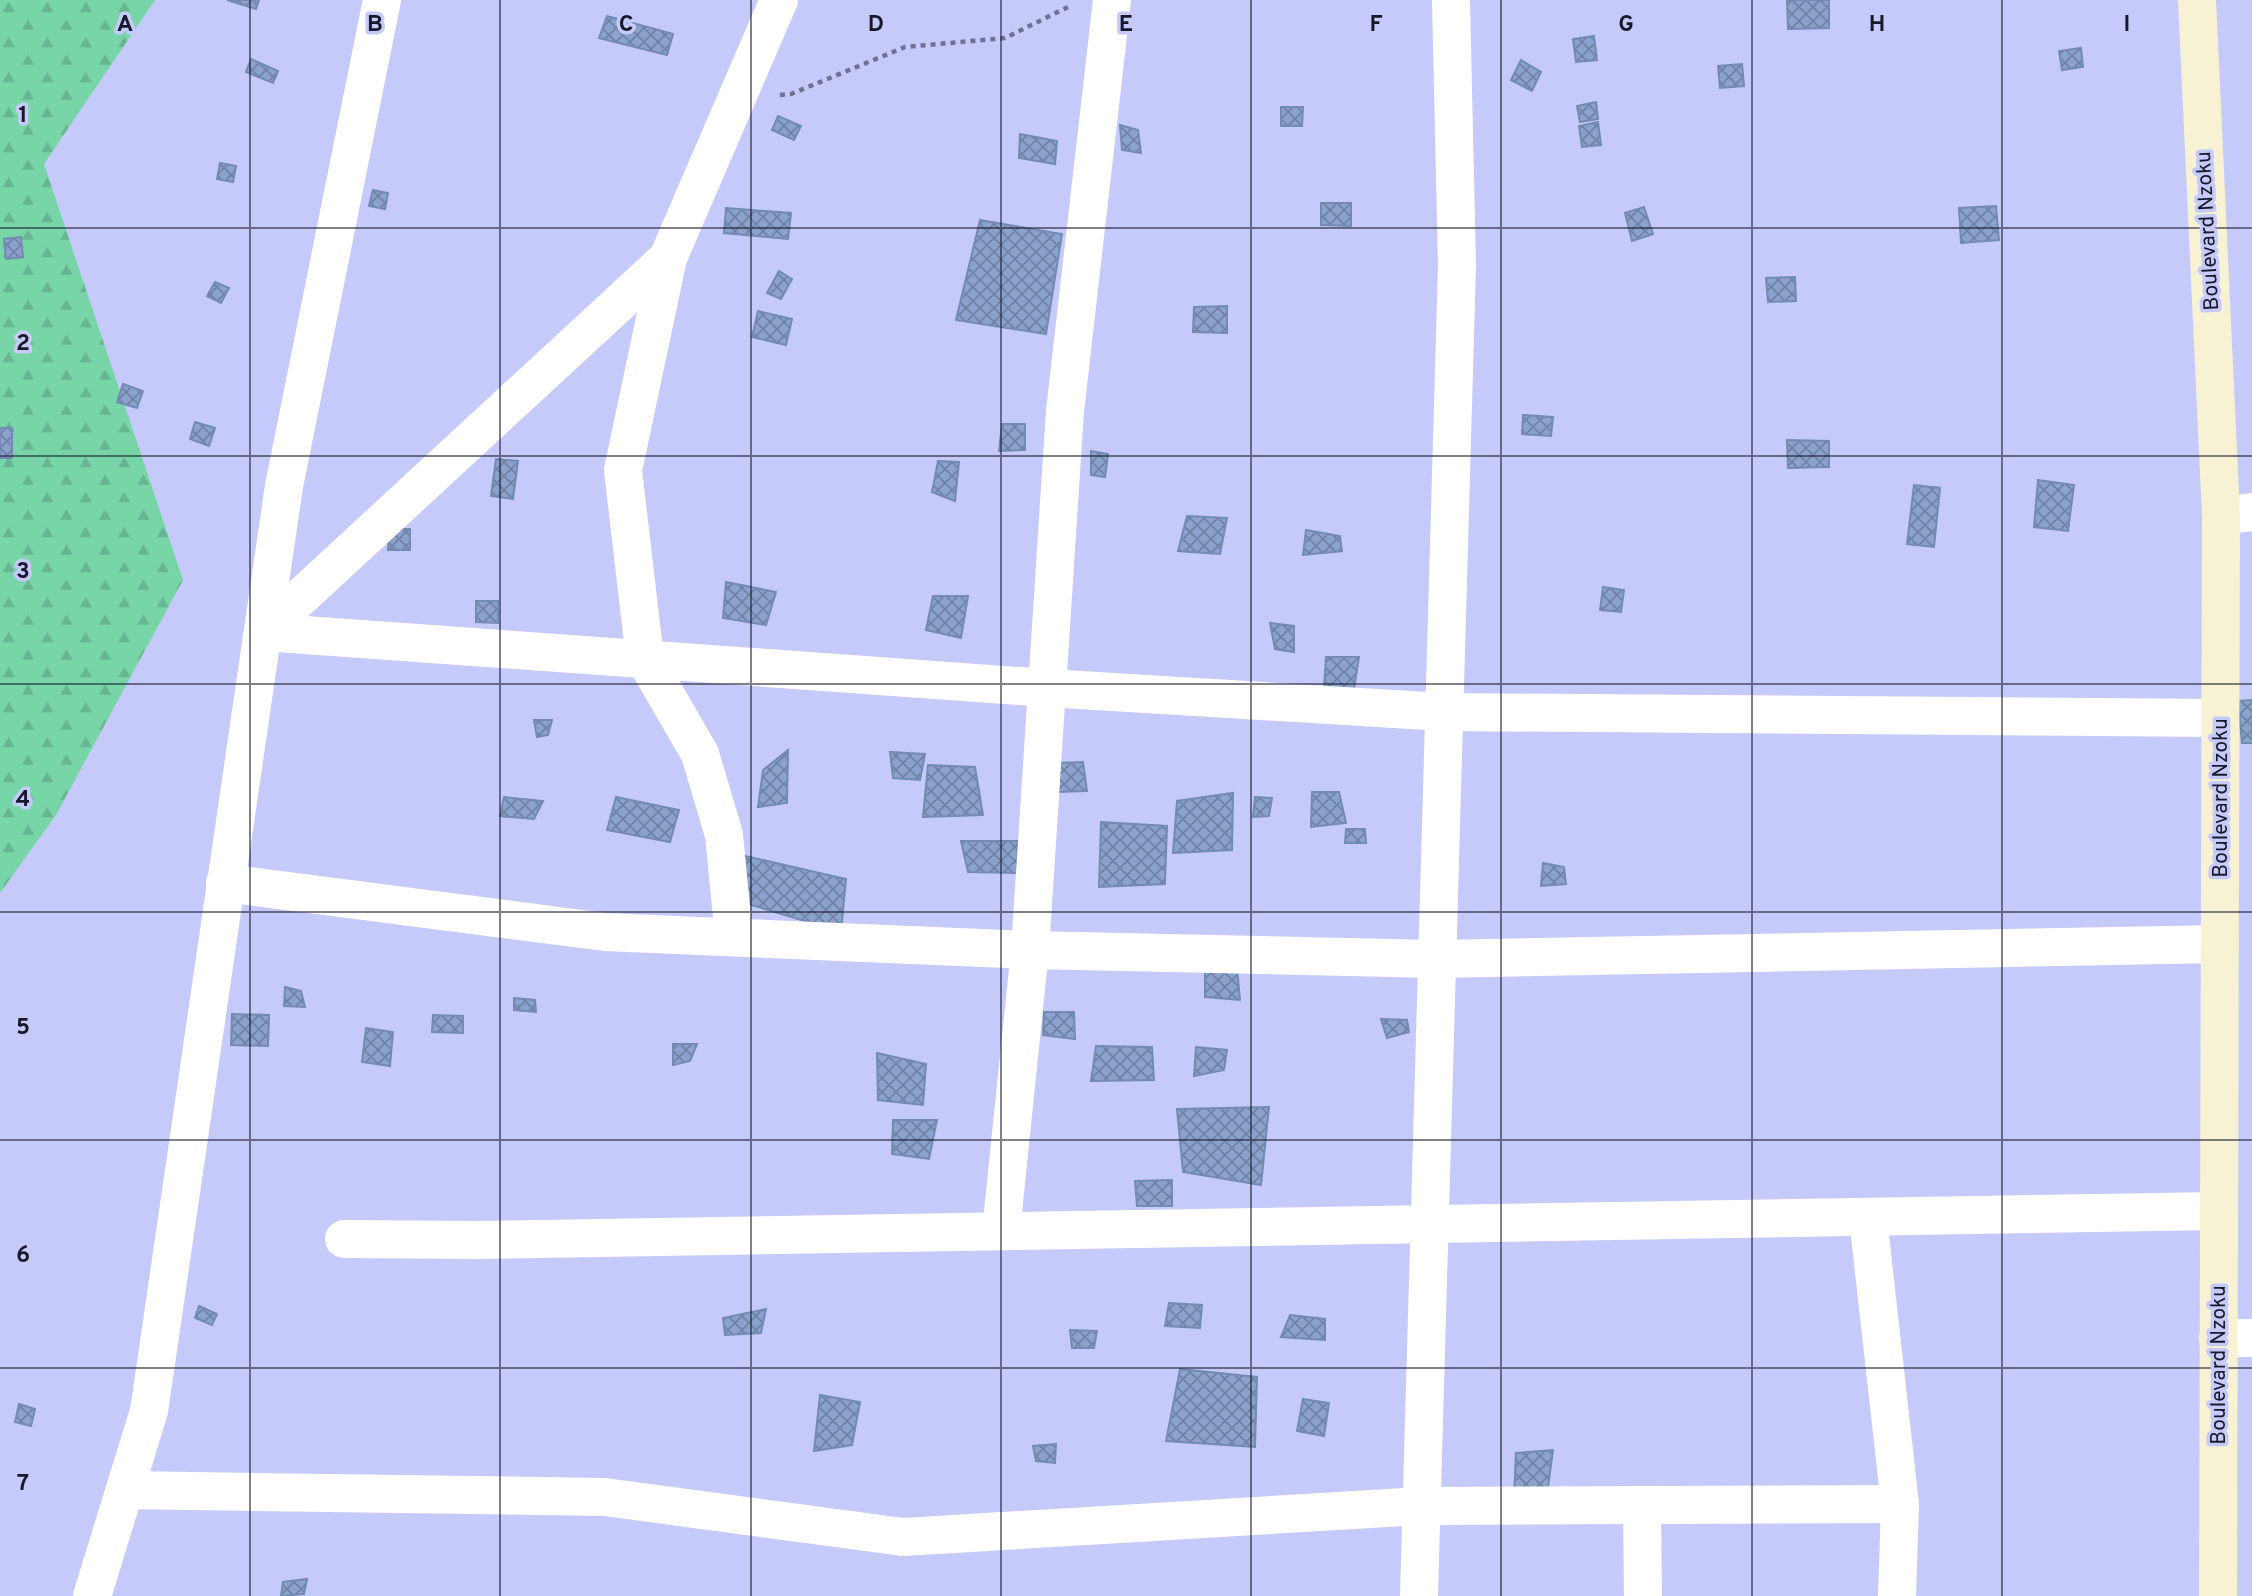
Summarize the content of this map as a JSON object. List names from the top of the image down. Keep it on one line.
{"streets":{"street":["Boulevard Nzoku"]},"grid":{"columns":["A","B","C","D","E","F","G","H","I"],"rows":["1","2","3","4","5","6","7"]}}
